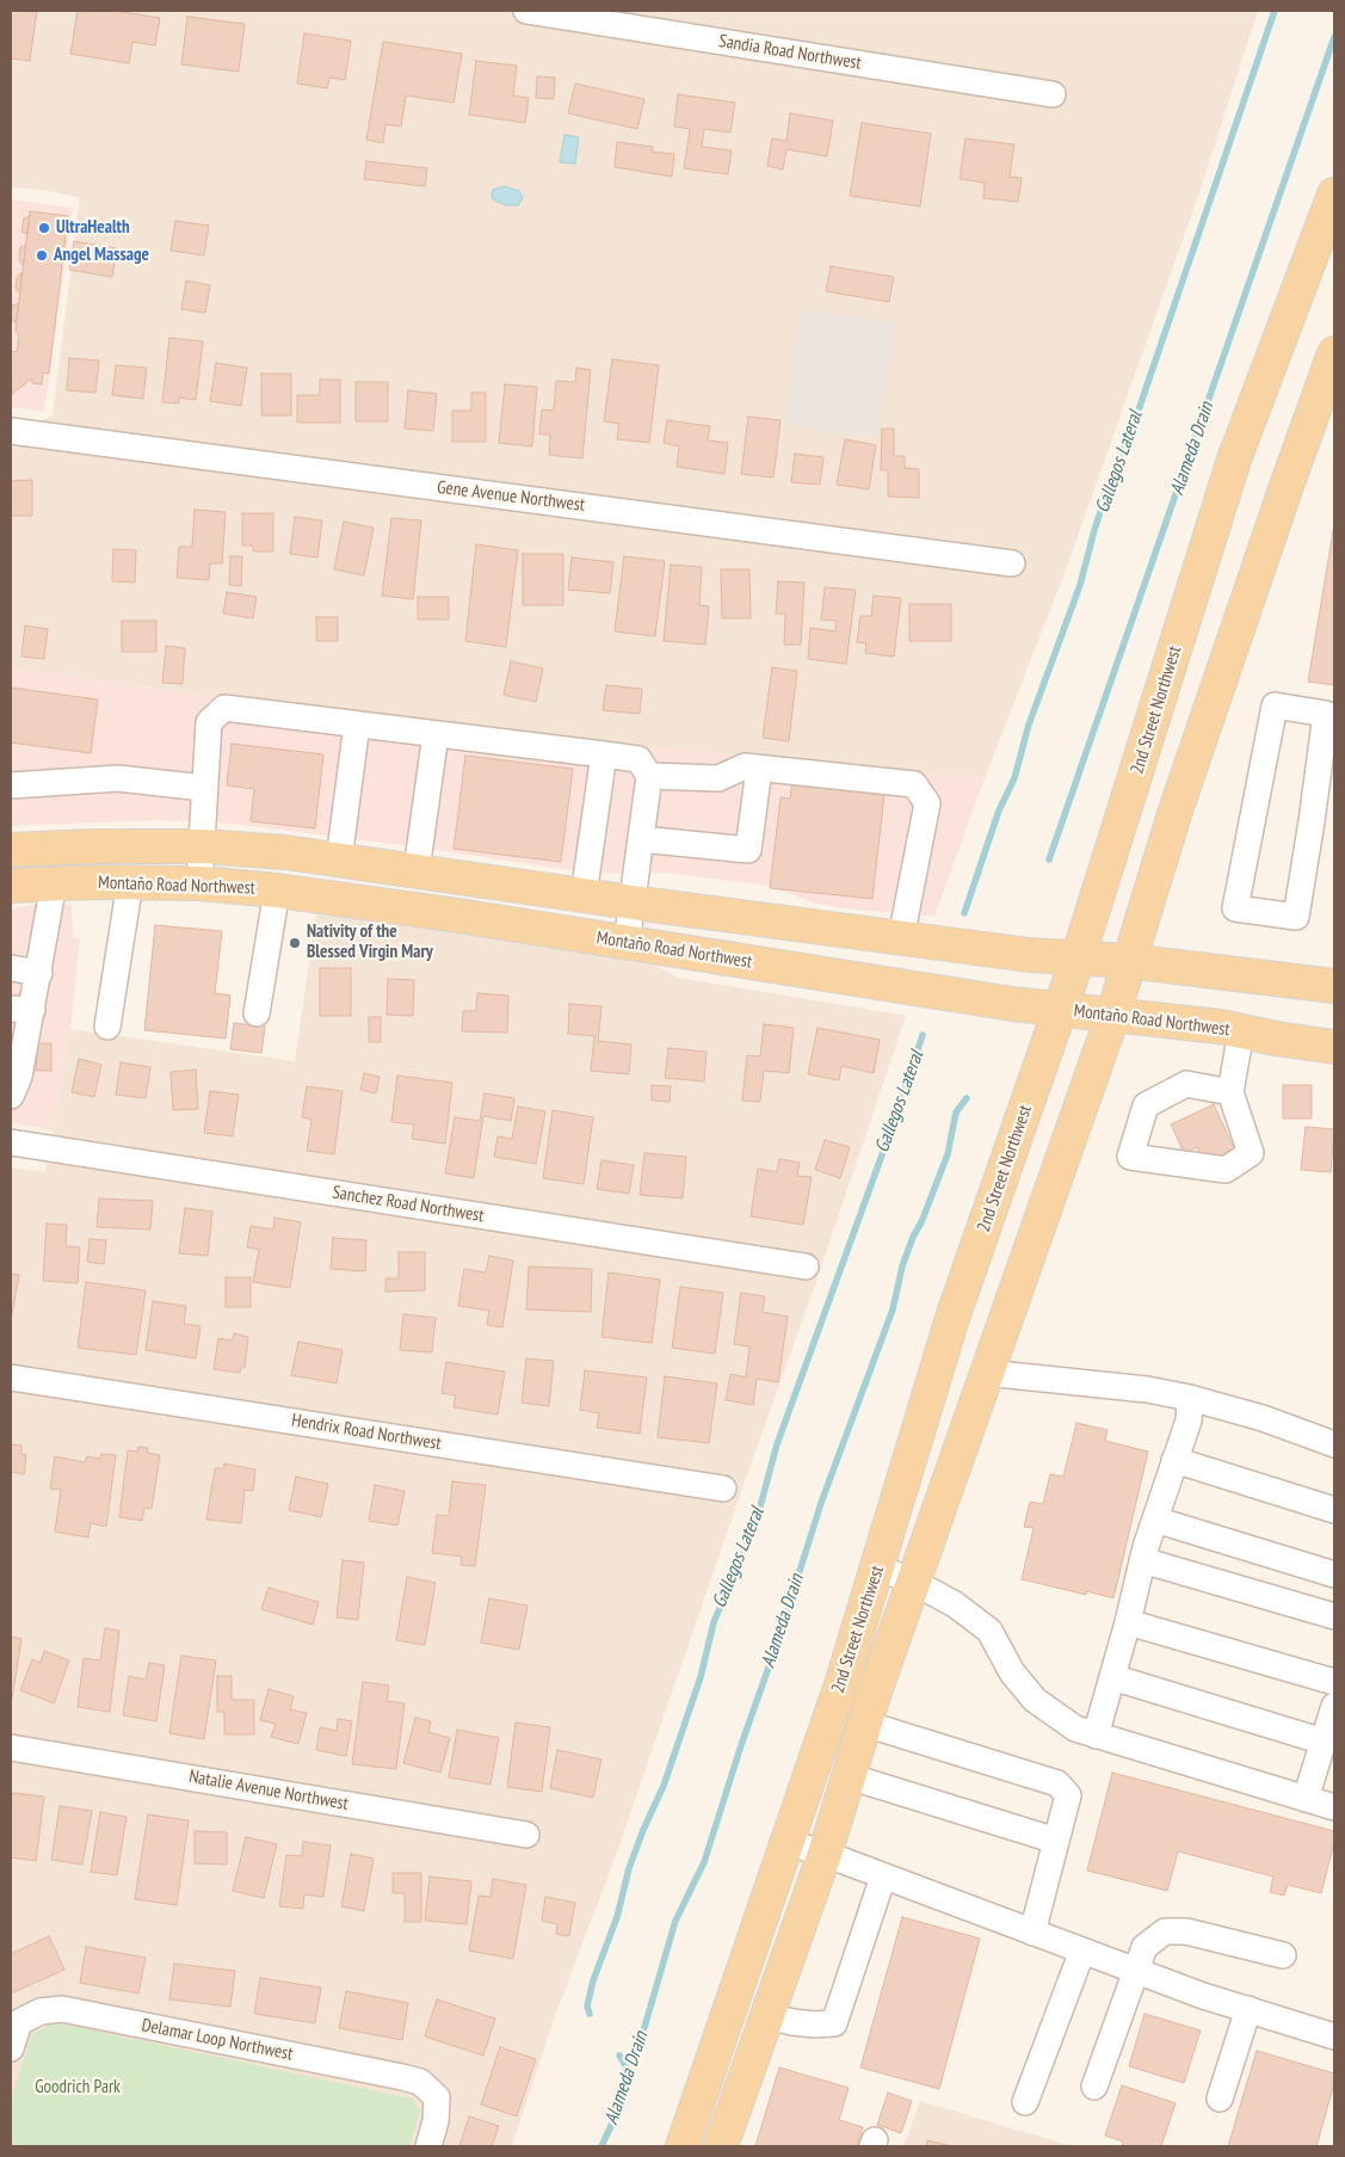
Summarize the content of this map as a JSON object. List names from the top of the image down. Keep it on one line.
{"streets":{"main road":["2nd Street Northwest","Montaño Road Northwest"],"street":["Sandia Road Northwest","Gene Avenue Northwest","Sanchez Road Northwest","Hendrix Road Northwest","Natalie Avenue Northwest","Delamar Loop Northwest"]},"crossings":[["2nd Street Northwest","Montaño Road Northwest"]],"water":["Alameda Drain","Gallegos Lateral"],"parks":["Goodrich Park"],"places":["UltraHealth","Angel Massage","Nativity of the Blessed Virgin Mary"]}
